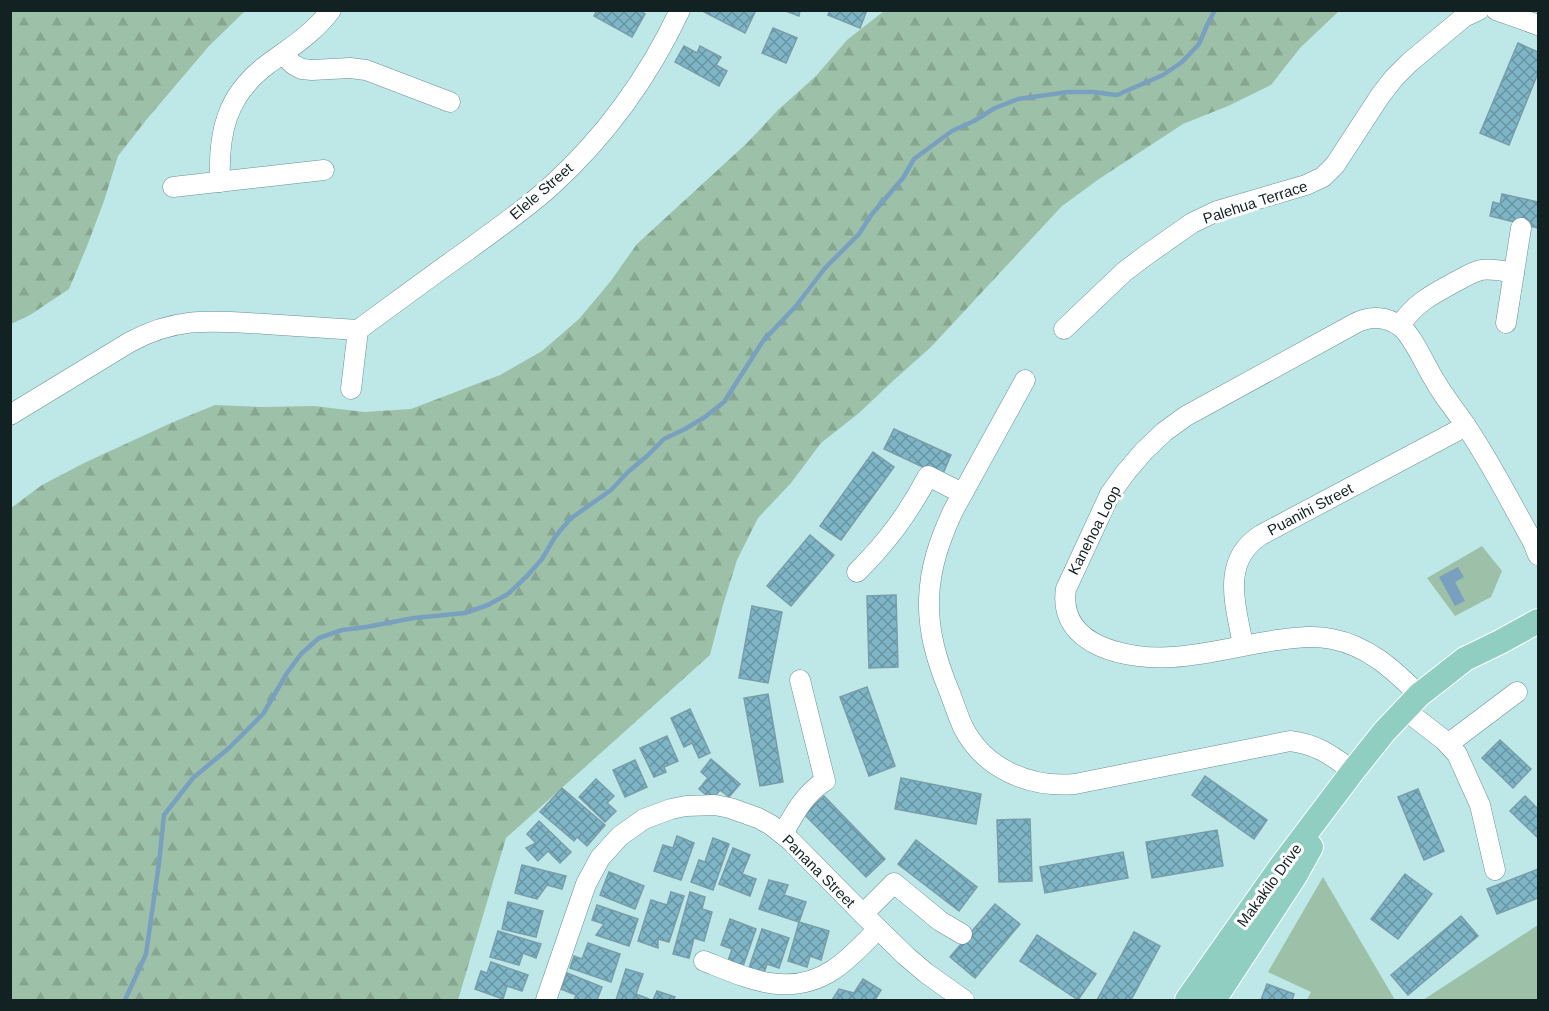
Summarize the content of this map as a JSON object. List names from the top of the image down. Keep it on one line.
{"streets":{"main road":["Makakilo Drive"],"street":["Elele Street","Palehua Terrace","Puanihi Street","Kanehoa Loop","Panana Street"]},"crossings":[["Puanihi Street","Kanehoa Loop"],["Kanehoa Loop","Makakilo Drive"]]}
